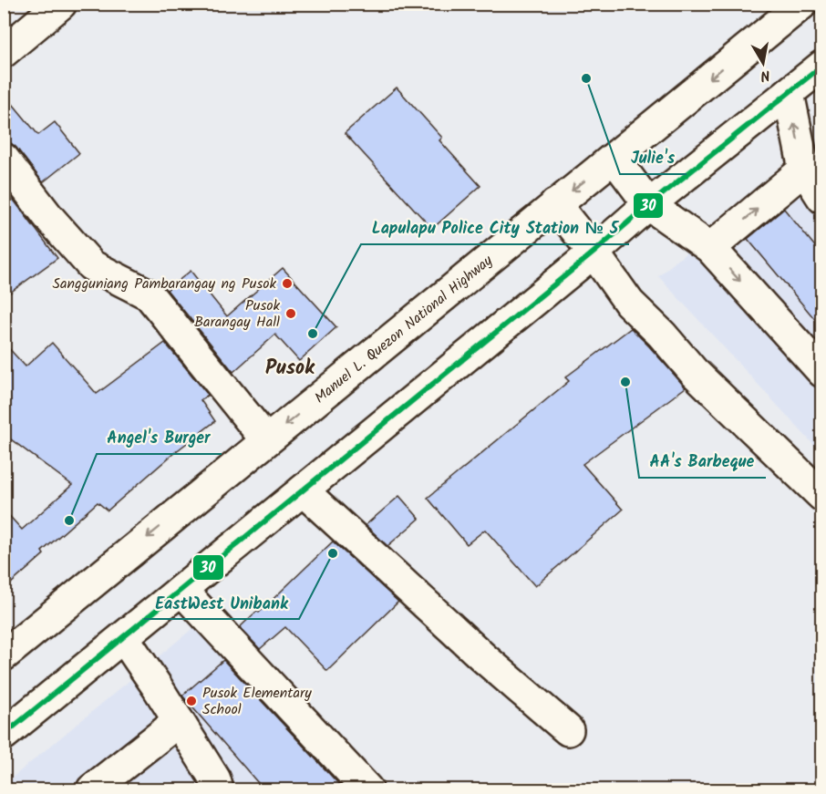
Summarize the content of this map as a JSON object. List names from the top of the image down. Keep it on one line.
{"streets":{"main road":["Manuel L. Quezon National Highway"]},"districts":["Pusok"],"places":["Julie's","Sangguniang Pambarangay ng Pusok","Pusok Barangay Hall","Lapulapu Police City Station № 5","AA's Barbeque","Angel's Burger","EastWest Unibank","Pusok Elementary School"],"lines":["transit line 30"],"north":"bottom"}
